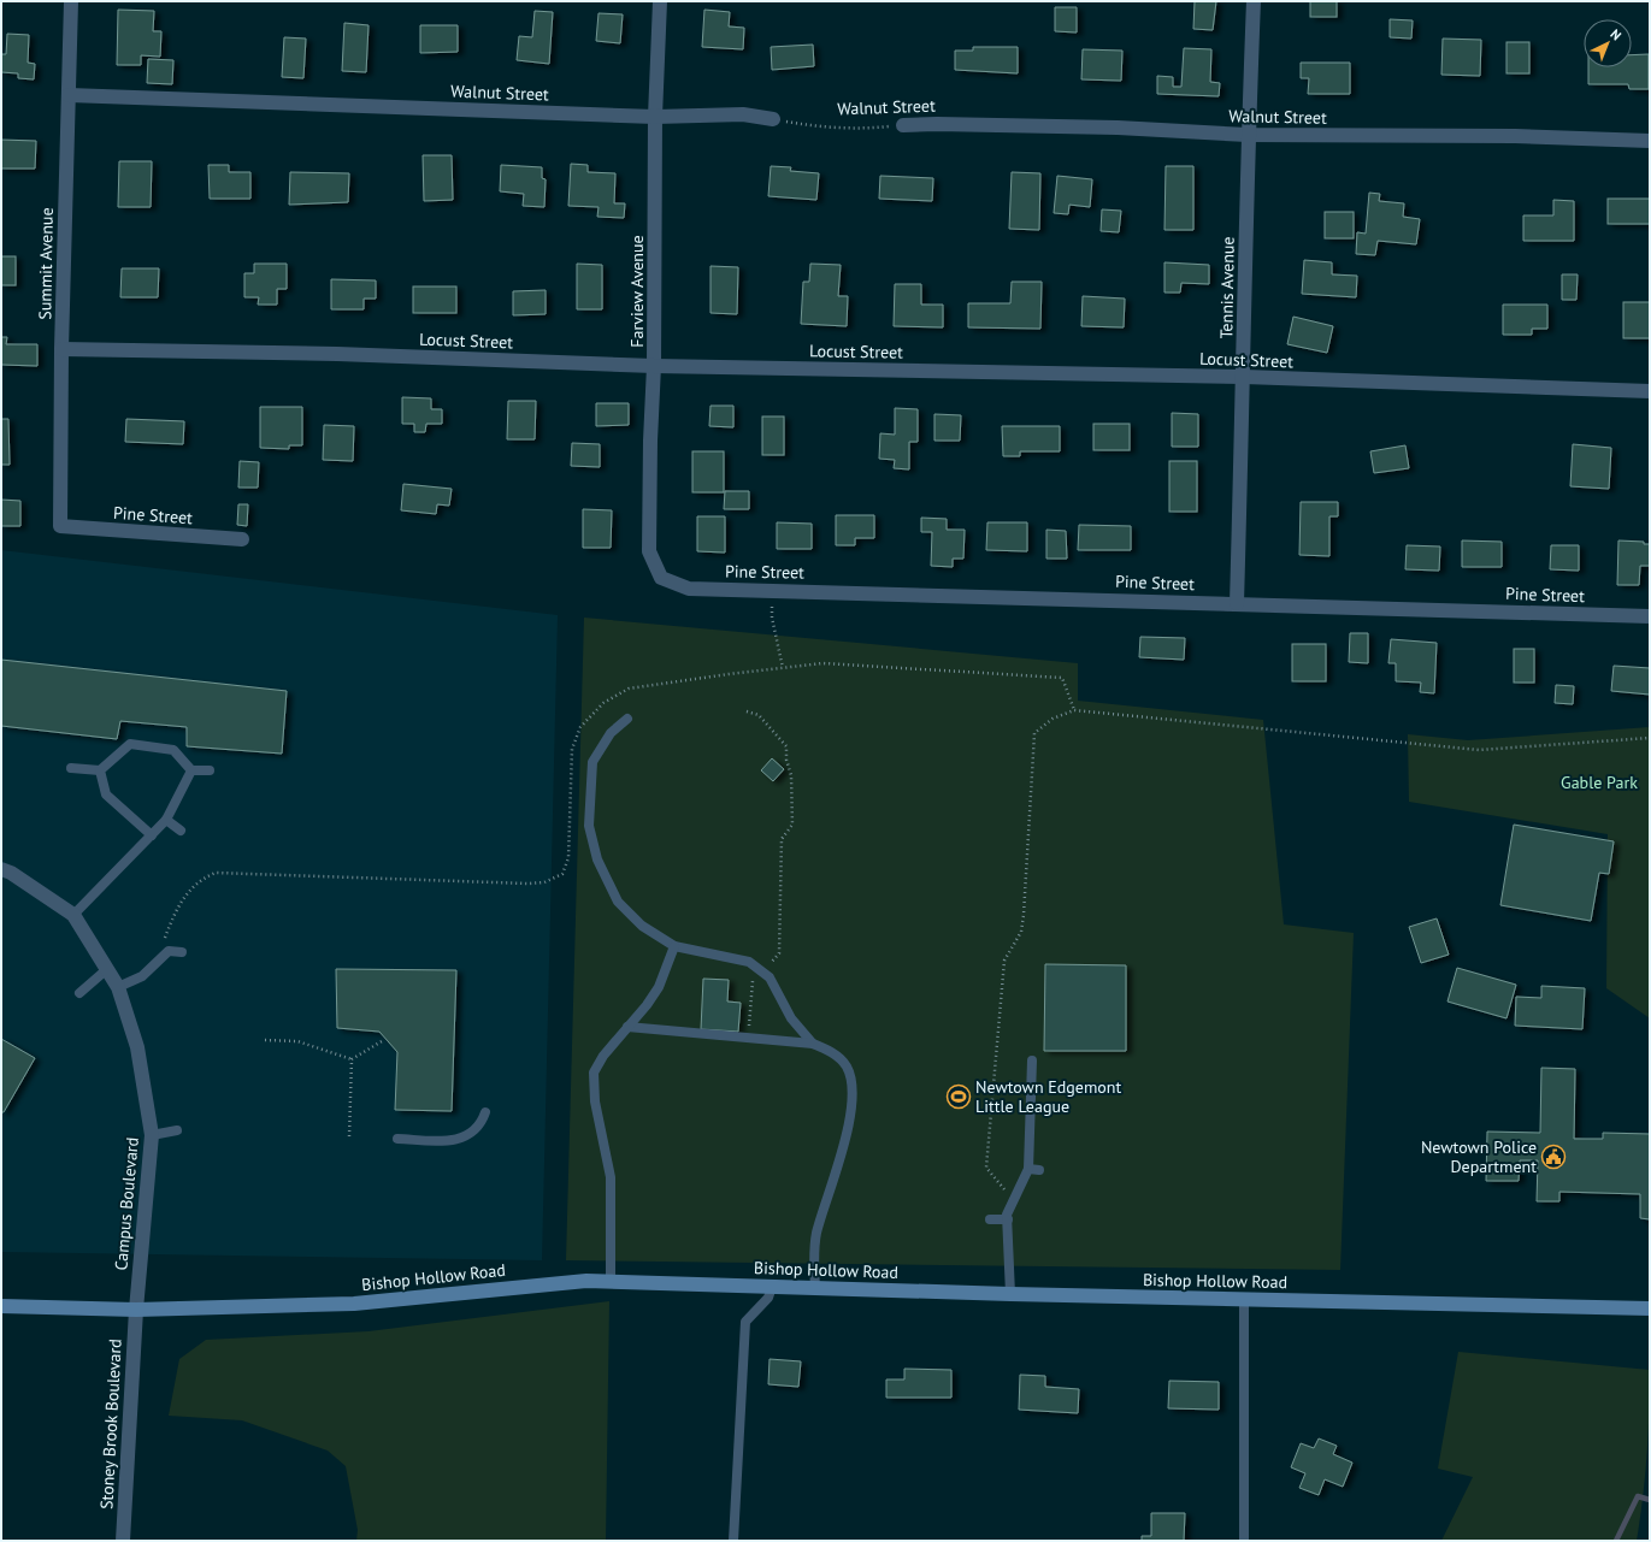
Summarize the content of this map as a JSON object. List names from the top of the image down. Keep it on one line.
{"streets":{"street":["Walnut Street","Summit Avenue","Tennis Avenue","Farview Avenue","Locust Street","Pine Street","Campus Boulevard","Bishop Hollow Road","Stoney Brook Boulevard"]},"crossings":[["Walnut Street","Summit Avenue"],["Walnut Street","Tennis Avenue"],["Walnut Street","Farview Avenue"],["Summit Avenue","Locust Street"],["Summit Avenue","Pine Street"],["Tennis Avenue","Locust Street"],["Tennis Avenue","Pine Street"],["Farview Avenue","Locust Street"],["Farview Avenue","Pine Street"],["Campus Boulevard","Bishop Hollow Road"],["Campus Boulevard","Stoney Brook Boulevard"],["Bishop Hollow Road","Stoney Brook Boulevard"]],"parks":["Gable Park"],"places":{"sports":["Newtown Edgemont Little League"],"public building":["Newtown Police Department"]},"north":"top right"}
